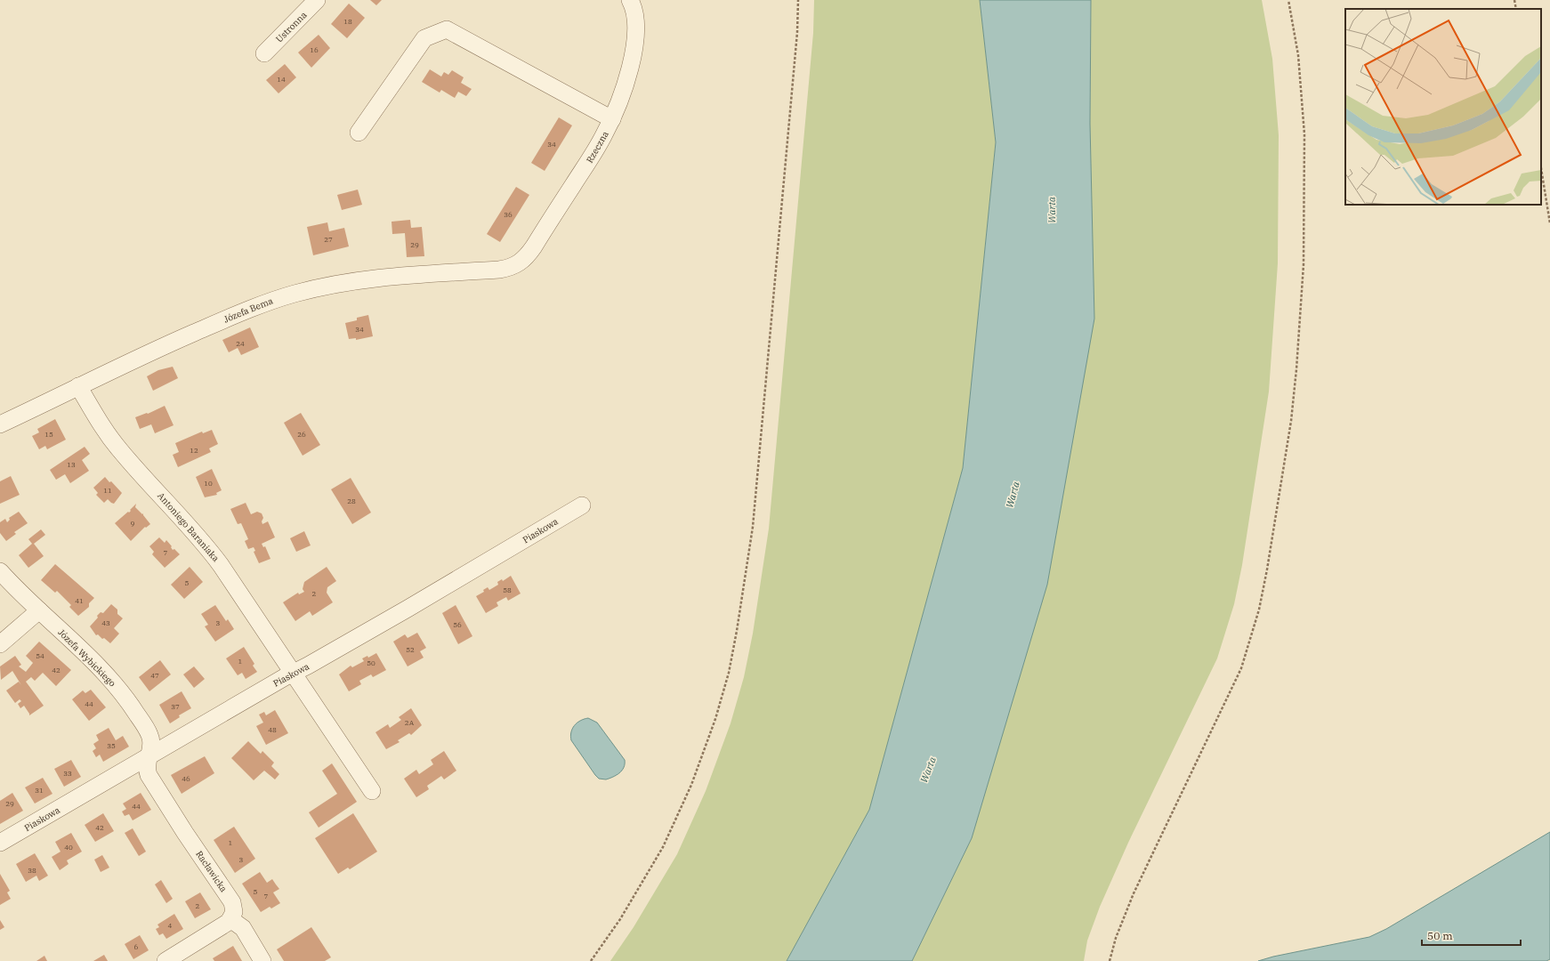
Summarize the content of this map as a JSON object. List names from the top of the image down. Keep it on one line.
{"streets":{"street":["Ustronna","Rzeczna","Józefa Bema","Antoniego Baraniaka","Piaskowa","Józefa Wybickiego","Racławicka"]},"crossings":[["Rzeczna","Józefa Bema"],["Józefa Bema","Antoniego Baraniaka"],["Antoniego Baraniaka","Piaskowa"],["Piaskowa","Józefa Wybickiego"],["Piaskowa","Racławicka"],["Józefa Wybickiego","Racławicka"]],"water":["Warta"],"house_numbers":["18","16","14","34","36","27","29","34","24","15","26","12","13","10","11","28","9","7","5","58","2","41","43","3","56","52","54","1","50","42","47","44","37","2A","48","35","33","46","31","29","44","42","1","40","3","38","5","7","2","4","6"],"scale_bar":"50 m"}
